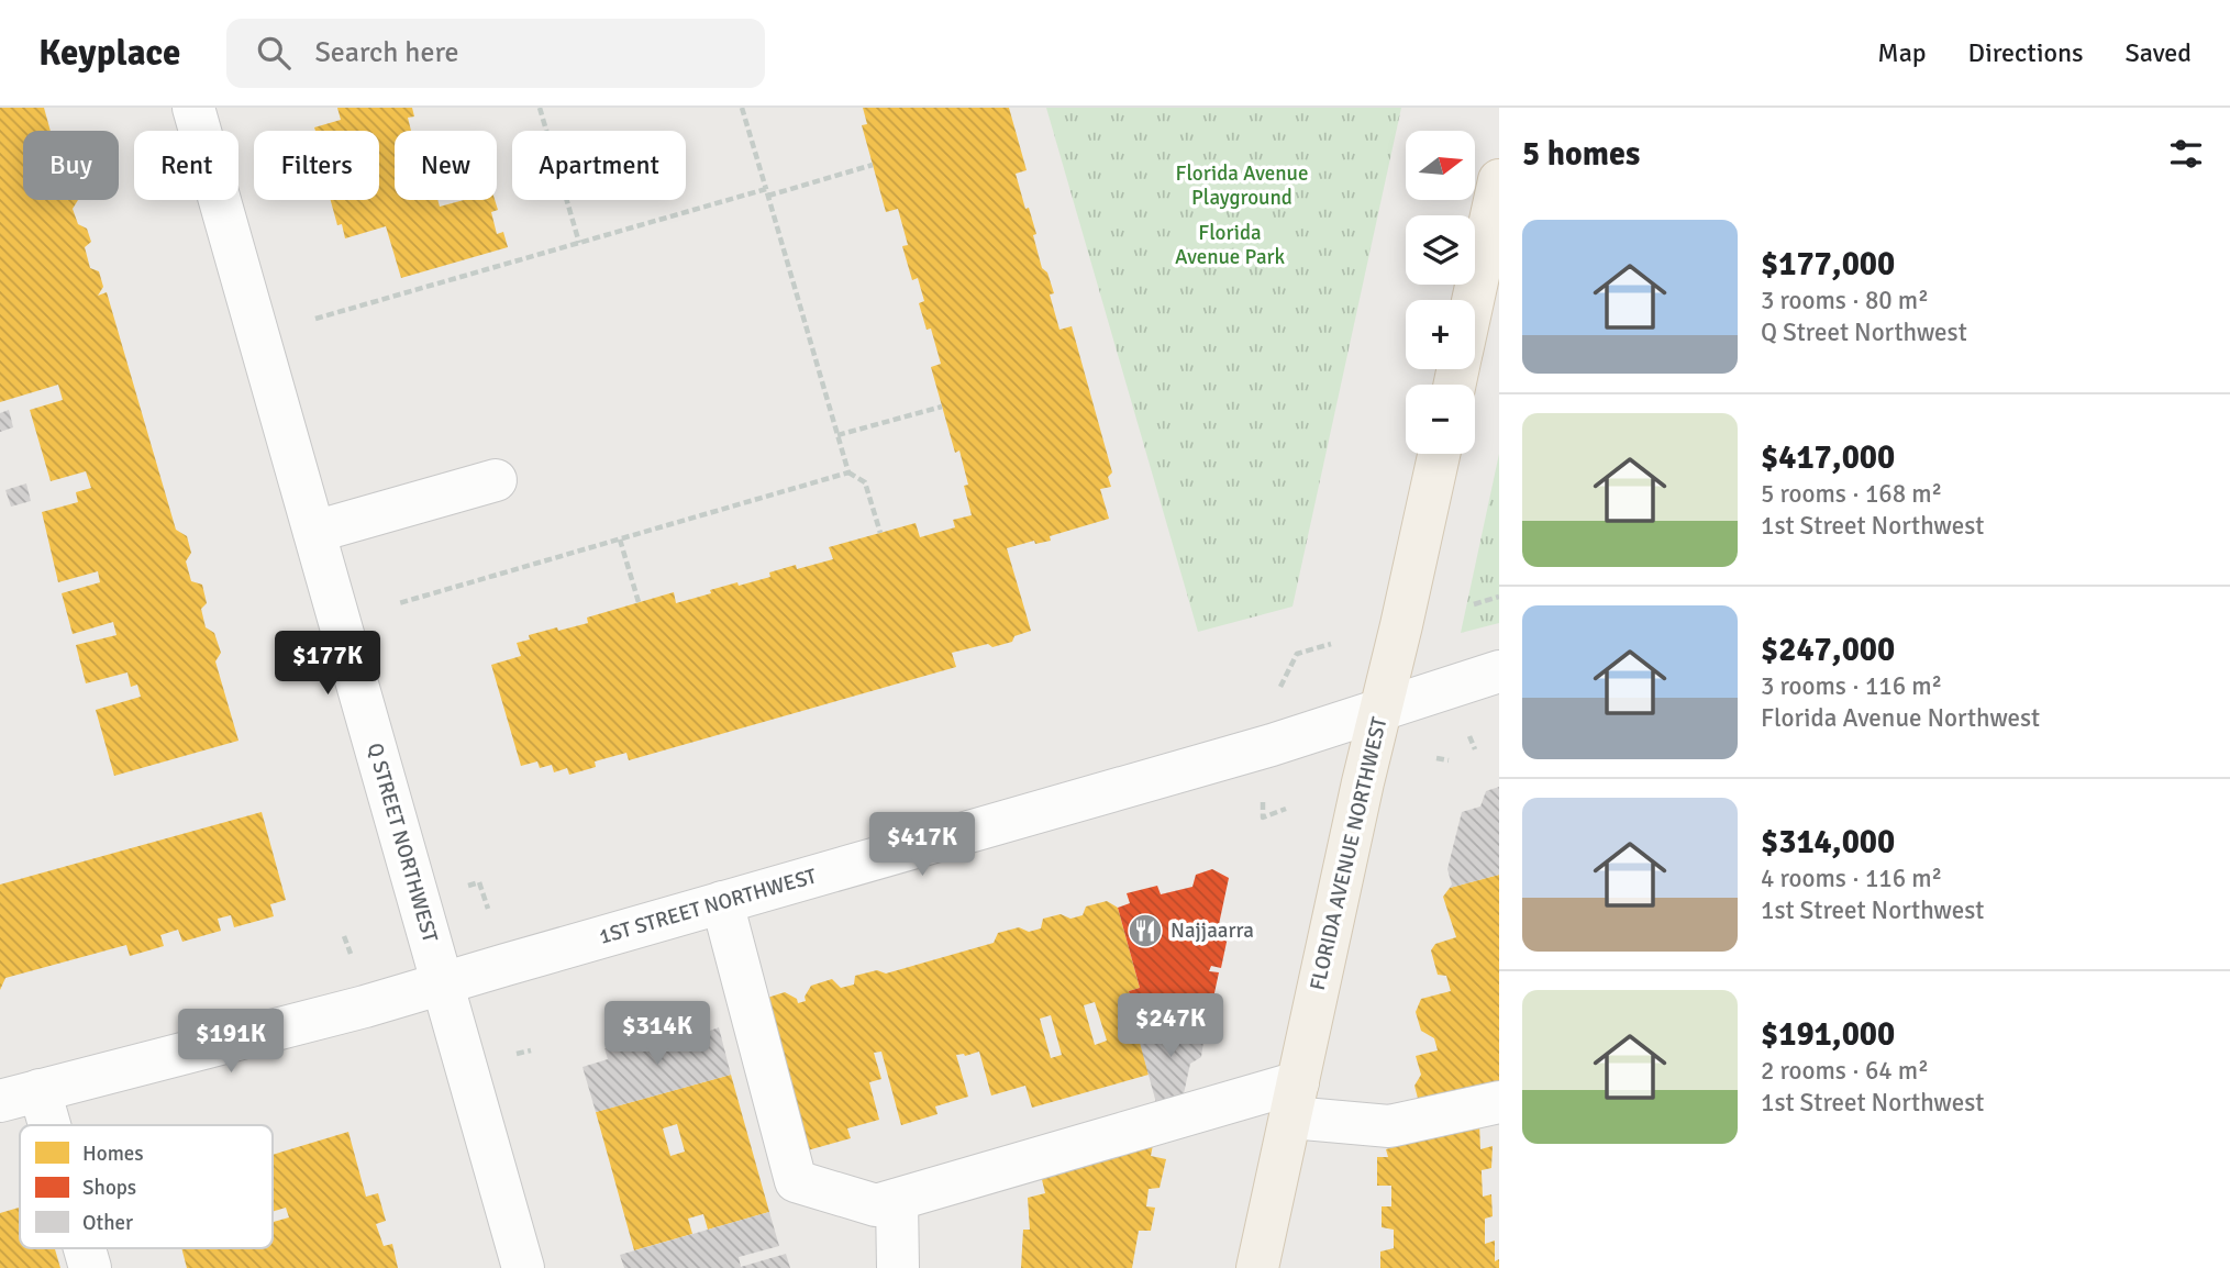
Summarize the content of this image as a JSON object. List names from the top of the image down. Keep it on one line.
{"streets":{"main road":["FLORIDA AVENUE NORTHWEST"],"street":["Q STREET NORTHWEST","1ST STREET NORTHWEST"]},"crossings":[["Q STREET NORTHWEST","1ST STREET NORTHWEST"],["FLORIDA AVENUE NORTHWEST","1ST STREET NORTHWEST"]],"parks":["Florida Avenue Playground","Florida Avenue Park"],"places":{"restaurant":["Najjaarra"]},"legend":["Homes","Shops","Other"],"north":"right","page":{"header":"Keyplace","search":"Search here","nav":["Map","Directions","Saved"],"heading":"5 homes","map_buttons":["+","−"],"chip":["Buy","Rent","Filters","New","Apartment"],"list":[{"name":"$177,000","note":"3 rooms · 80 m² · Q Street Northwest"},{"name":"$417,000","note":"5 rooms · 168 m² · 1st Street Northwest"},{"name":"$247,000","note":"3 rooms · 116 m² · Florida Avenue Northwest"},{"name":"$314,000","note":"4 rooms · 116 m² · 1st Street Northwest"},{"name":"$191,000","note":"2 rooms · 64 m² · 1st Street Northwest"}],"price":["$177K","$417K","$247K","$314K","$191K"]}}
